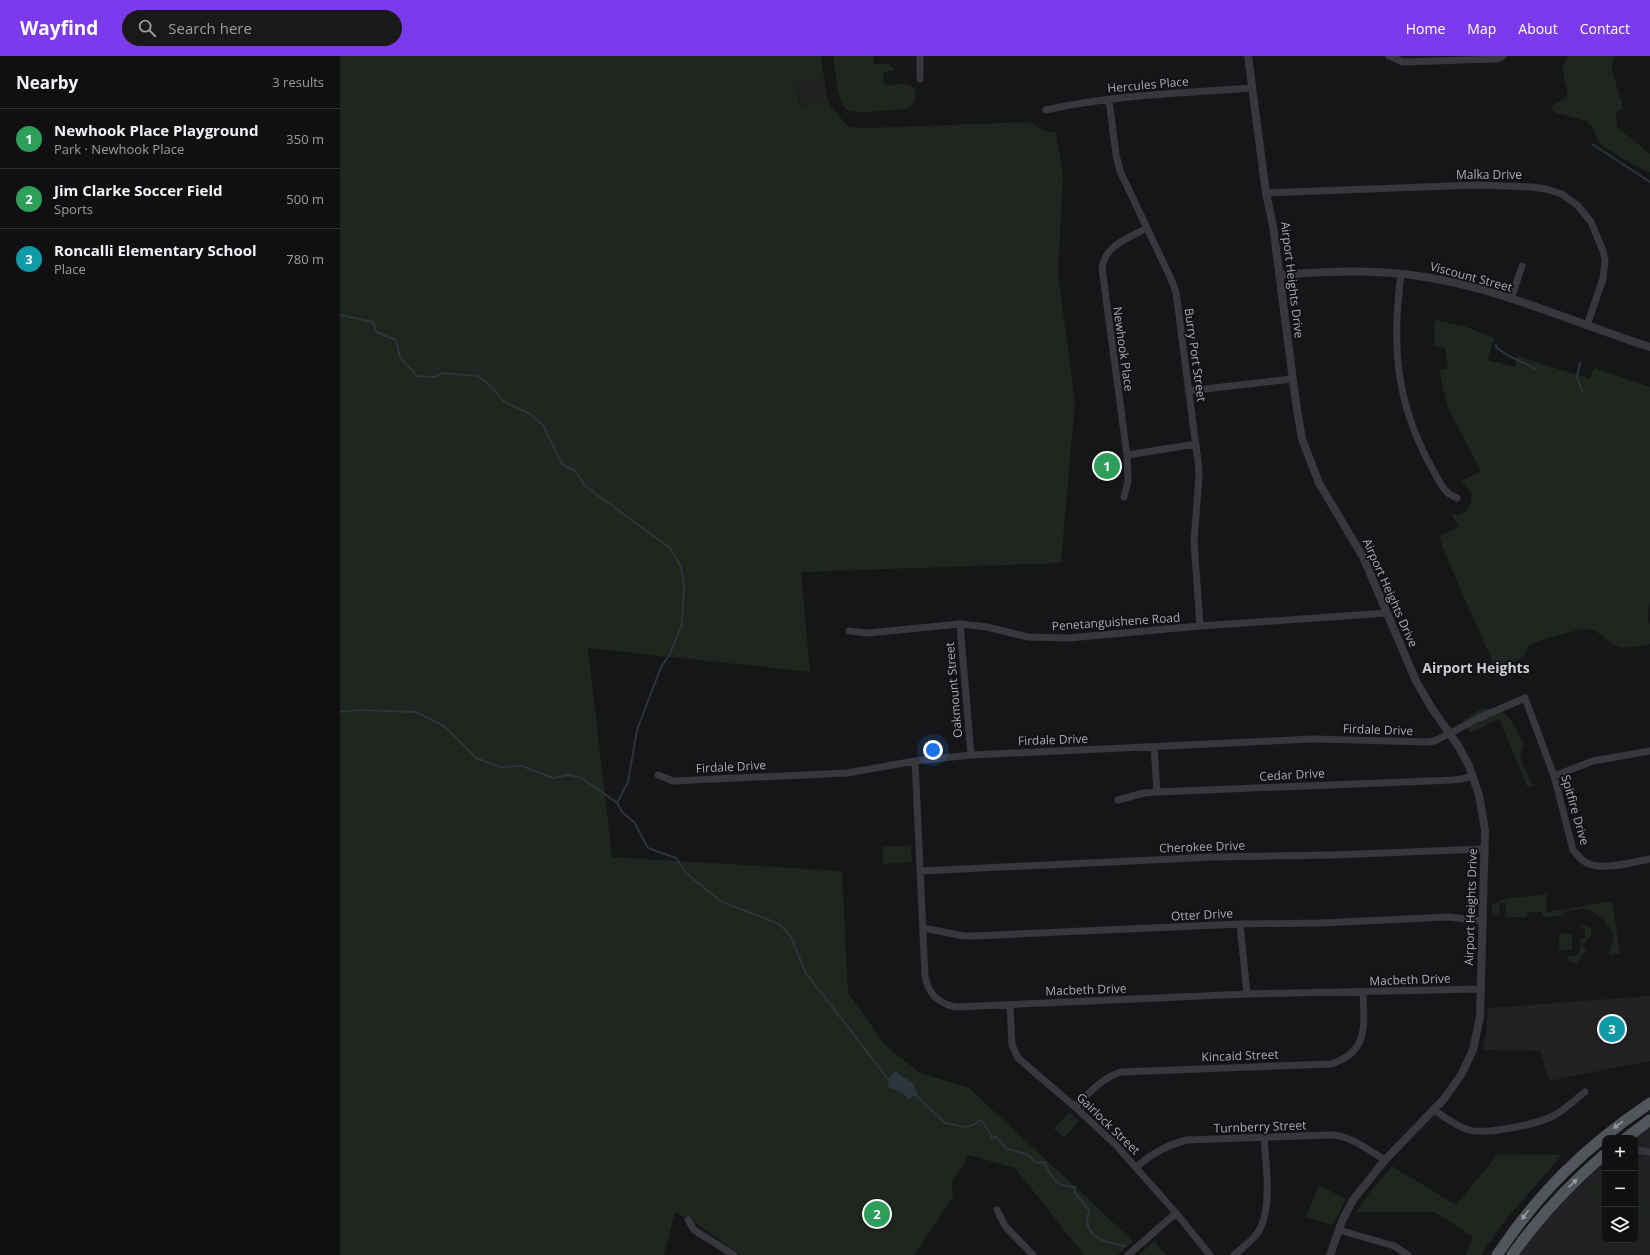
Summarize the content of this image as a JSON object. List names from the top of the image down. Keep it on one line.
{"streets":{"street":["Hercules Place","Malka Drive","Viscount Street","Airport Heights Drive","Newhook Place","Burry Port Street","Penetanguishene Road","Oakmount Street","Firdale Drive","Cedar Drive","Spitfire Drive","Cherokee Drive","Otter Drive","Macbeth Drive","Kincaid Street","Gairlock Street","Turnberry Street"]},"crossings":[["Hercules Place","Airport Heights Drive"],["Hercules Place","Burry Port Street"],["Malka Drive","Viscount Street"],["Malka Drive","Airport Heights Drive"],["Viscount Street","Airport Heights Drive"],["Airport Heights Drive","Penetanguishene Road"],["Airport Heights Drive","Firdale Drive"],["Airport Heights Drive","Cedar Drive"],["Airport Heights Drive","Cherokee Drive"],["Airport Heights Drive","Otter Drive"],["Airport Heights Drive","Macbeth Drive"],["Airport Heights Drive","Turnberry Street"],["Newhook Place","Burry Port Street"],["Burry Port Street","Penetanguishene Road"],["Penetanguishene Road","Oakmount Street"],["Oakmount Street","Firdale Drive"],["Firdale Drive","Spitfire Drive"],["Firdale Drive","Macbeth Drive"],["Cherokee Drive","Macbeth Drive"],["Otter Drive","Macbeth Drive"],["Macbeth Drive","Kincaid Street"],["Macbeth Drive","Gairlock Street"],["Kincaid Street","Gairlock Street"],["Gairlock Street","Turnberry Street"]],"districts":["Airport Heights"],"page":{"header":"Wayfind","search":"Search here","nav":["Home","Map","About","Contact"],"heading":["Nearby","3 results"],"list":[{"mark":"1","name":"Newhook Place Playground","note":"Park · Newhook Place","value":"350 m"},{"mark":"2","name":"Jim Clarke Soccer Field","note":"Sports","value":"500 m"},{"mark":"3","name":"Roncalli Elementary School","note":"Place","value":"780 m"}],"pins":["1","3","2"],"map_buttons":["+","−"]}}
